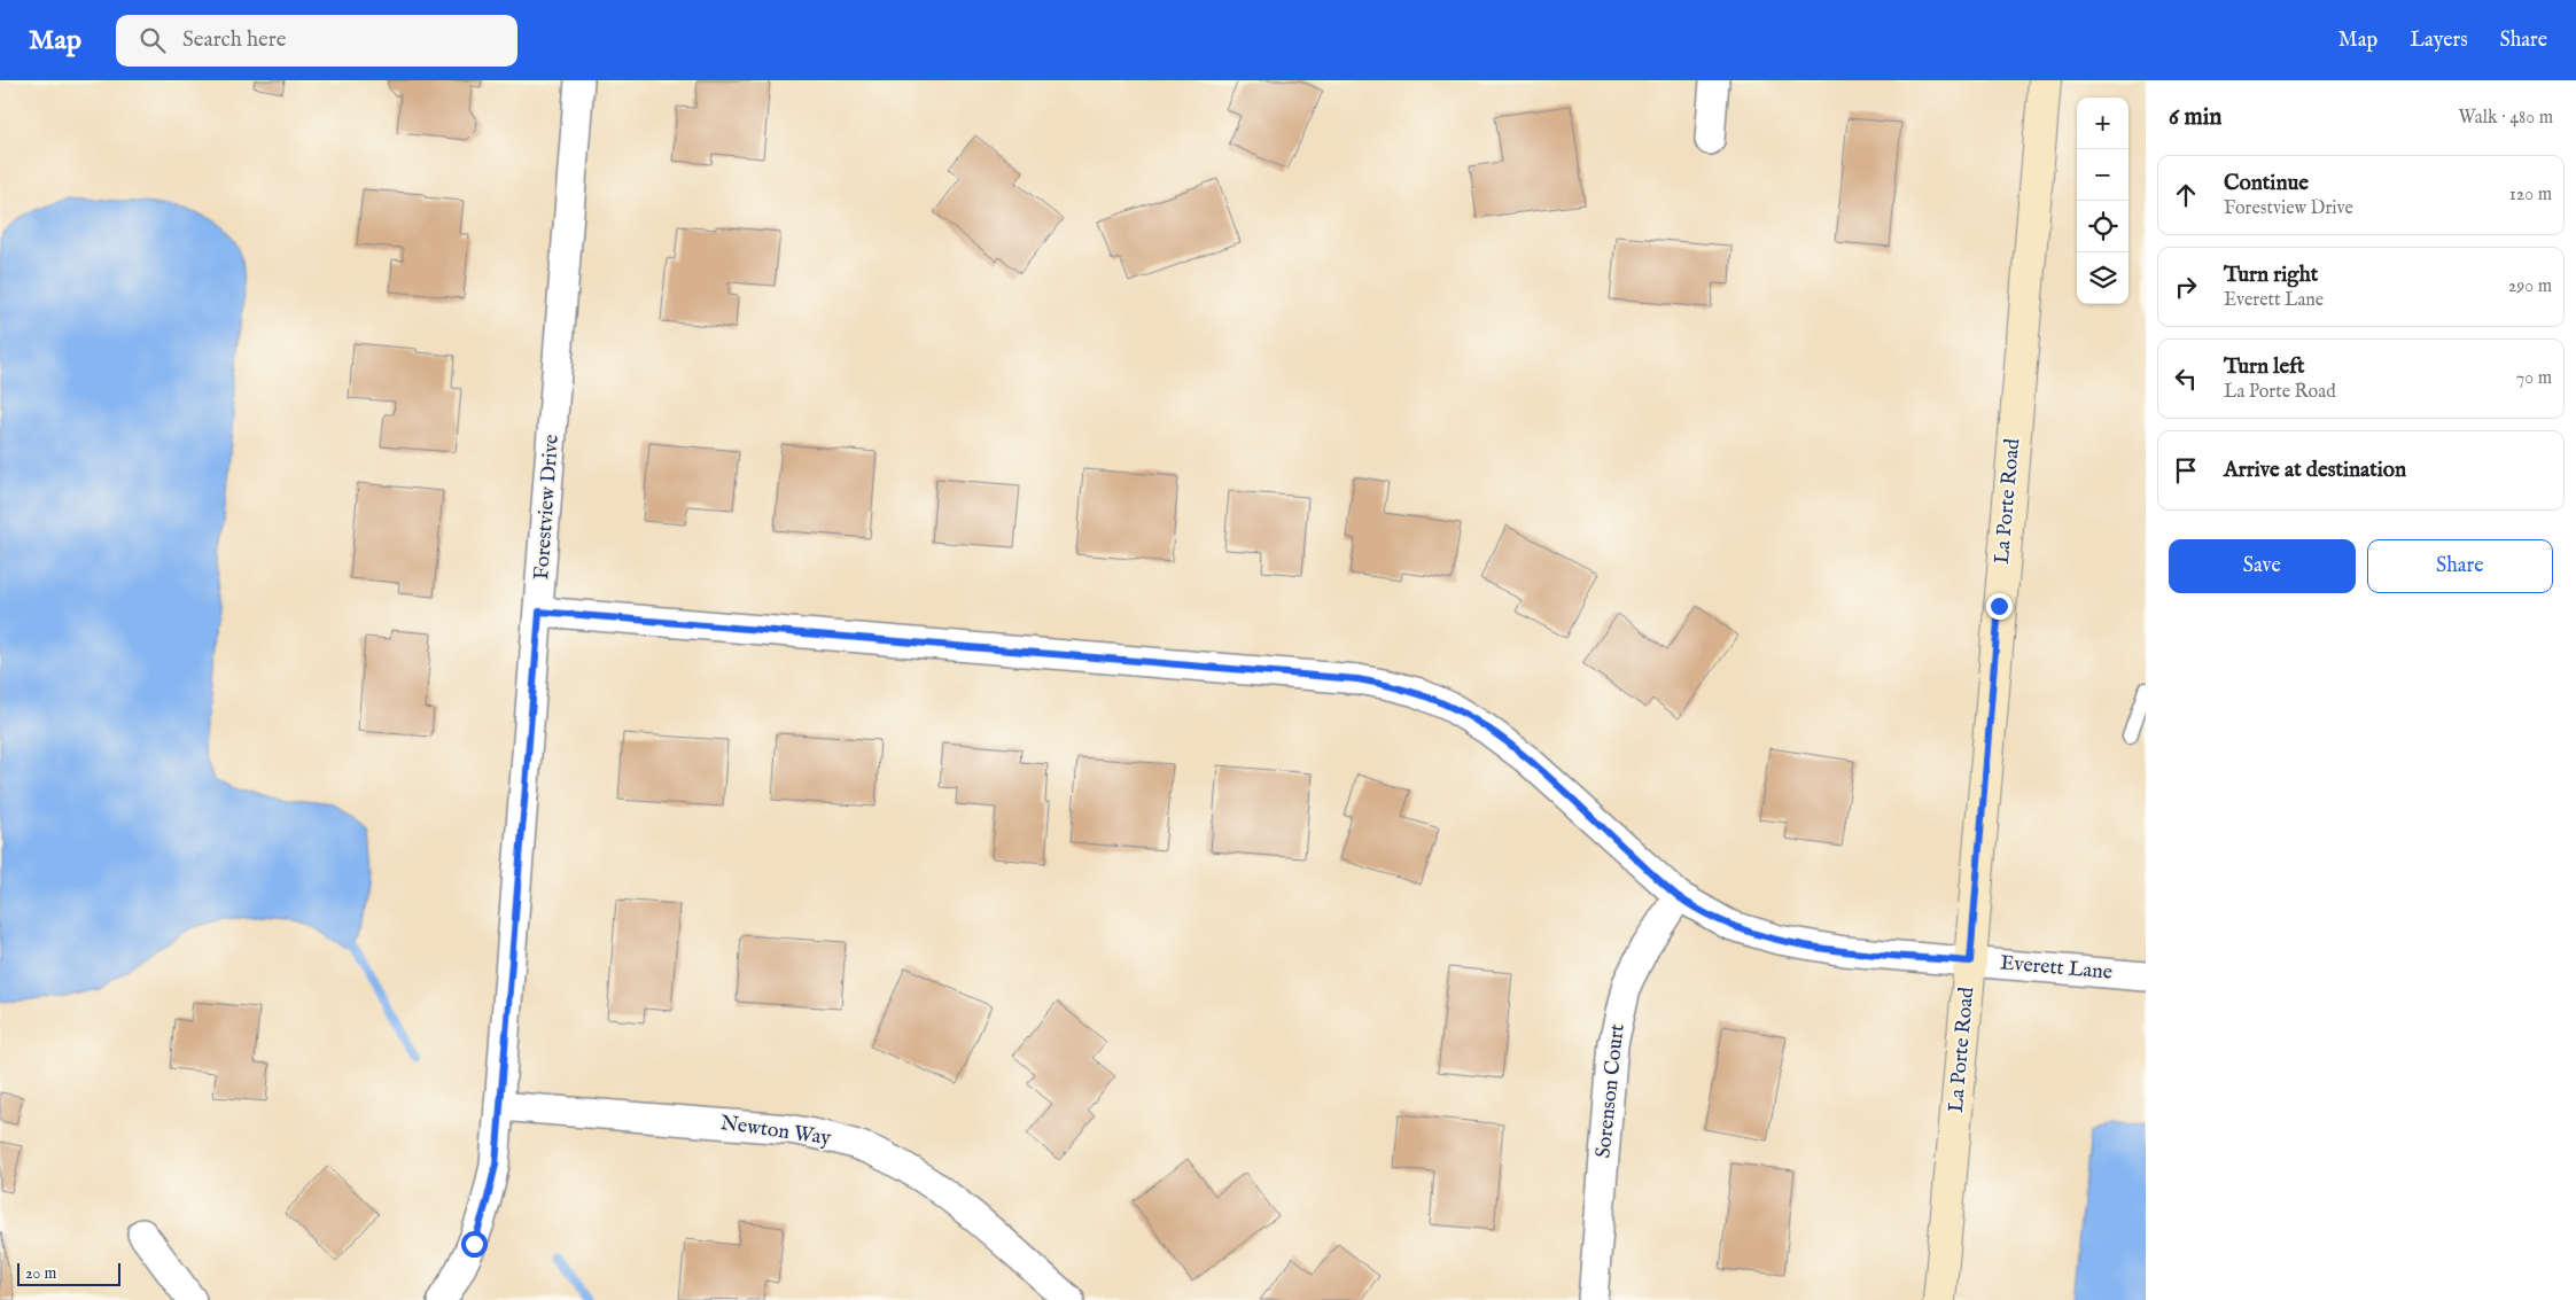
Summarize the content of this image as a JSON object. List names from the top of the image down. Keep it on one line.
{"streets":{"street":["La Porte Road","Forestview Drive","Everett Lane","Sorenson Court","Newton Way"]},"crossings":[["La Porte Road","Everett Lane"],["Forestview Drive","Everett Lane"],["Forestview Drive","Newton Way"],["Everett Lane","Sorenson Court"]],"scale_bar":"20 m","page":{"header":"Map","search":"Search here","nav":["Map","Layers","Share"],"heading":["6 min","Walk · 480 m"],"map_buttons":["+","−"],"list":[["Continue","Forestview Drive","120 m"],["Turn right","Everett Lane","290 m"],["Turn left","La Porte Road","70 m"],"Arrive at destination"],"buttons":["Save","Share"],"scale":"20 m"}}
